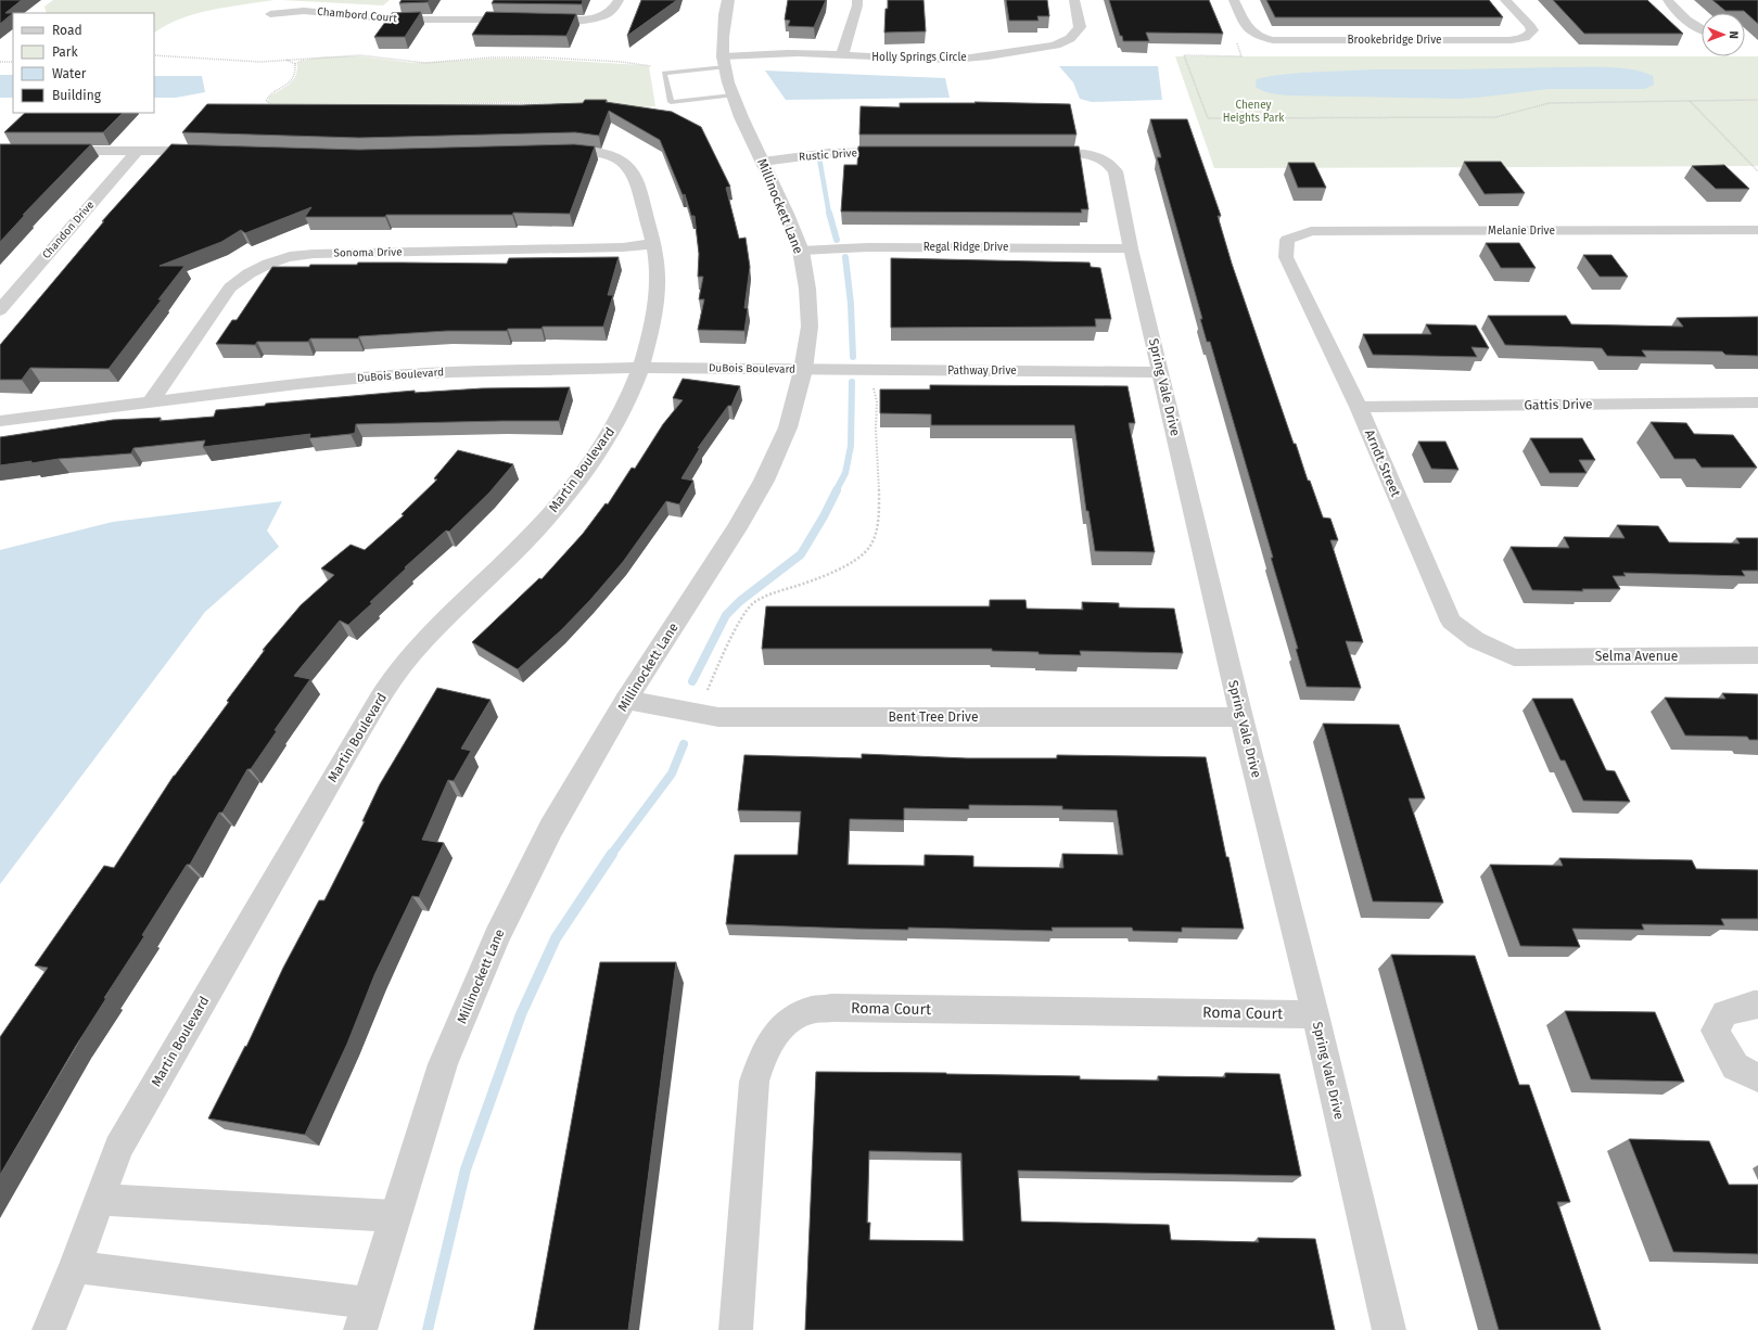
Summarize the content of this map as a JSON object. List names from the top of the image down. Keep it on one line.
{"streets":{"street":["Chambord Court","Brookebridge Drive","Holly Springs Circle","Rustic Drive","Millinockett Lane","Chandon Drive","Melanie Drive","Regal Ridge Drive","Sonoma Drive","DuBois Boulevard","Pathway Drive","Spring Vale Drive","Gattis Drive","Arndt Street","Martin Boulevard","Selma Avenue","Bent Tree Drive","Roma Court"]},"crossings":[["Holly Springs Circle","Millinockett Lane"],["Rustic Drive","Millinockett Lane"],["Millinockett Lane","Regal Ridge Drive"],["Millinockett Lane","DuBois Boulevard"],["Millinockett Lane","Pathway Drive"],["Millinockett Lane","Bent Tree Drive"],["Melanie Drive","Arndt Street"],["Regal Ridge Drive","Spring Vale Drive"],["Sonoma Drive","DuBois Boulevard"],["Sonoma Drive","Martin Boulevard"],["DuBois Boulevard","Pathway Drive"],["DuBois Boulevard","Martin Boulevard"],["Pathway Drive","Spring Vale Drive"],["Spring Vale Drive","Bent Tree Drive"],["Spring Vale Drive","Roma Court"],["Gattis Drive","Arndt Street"],["Arndt Street","Selma Avenue"]],"parks":["Cheney Heights Park"],"legend":["Road","Park","Water","Building"],"north":"right"}
